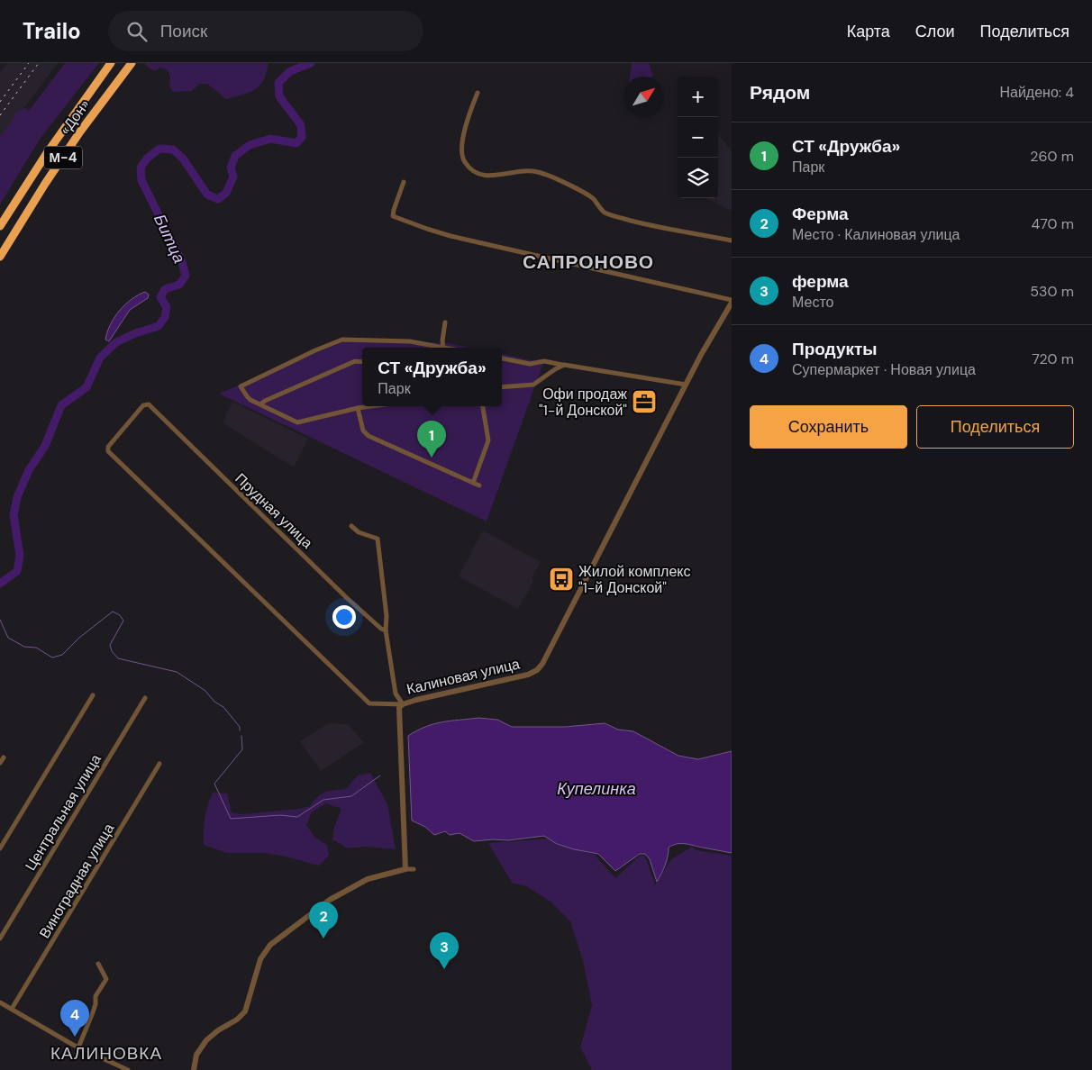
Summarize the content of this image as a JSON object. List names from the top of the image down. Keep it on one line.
{"streets":{"highway":["«Дон»","М-4"],"street":["Прудная улица","Калиновая улица","Центральная улица","Виноградная улица"]},"crossings":[["Прудная улица","Калиновая улица"]],"districts":["САПРОНОВО","КАЛИНОВКА"],"water":["Битца","Купелинка"],"places":{"office":["Офи продаж \"1-й Донской\""],"bus stop":["Жилой комплекс \"1-й Донской\""]},"north":"top right","page":{"header":"Trailo","search":"Поиск","nav":["Карта","Слои","Поделиться"],"heading":["Рядом","Найдено: 4"],"map_buttons":["+","−"],"list":[{"mark":"1","name":"СТ «Дружба»","note":"Парк","value":"260 m"},{"mark":"2","name":"Ферма","note":"Место · Калиновая улица","value":"470 m"},{"mark":"3","name":"ферма","note":"Место","value":"530 m"},{"mark":"4","name":"Продукты","note":"Супермаркет · Новая улица","value":"720 m"}],"popup":["СТ «Дружба»","Парк"],"buttons":["Сохранить","Поделиться"],"pins":["1","2","3","4"]}}
